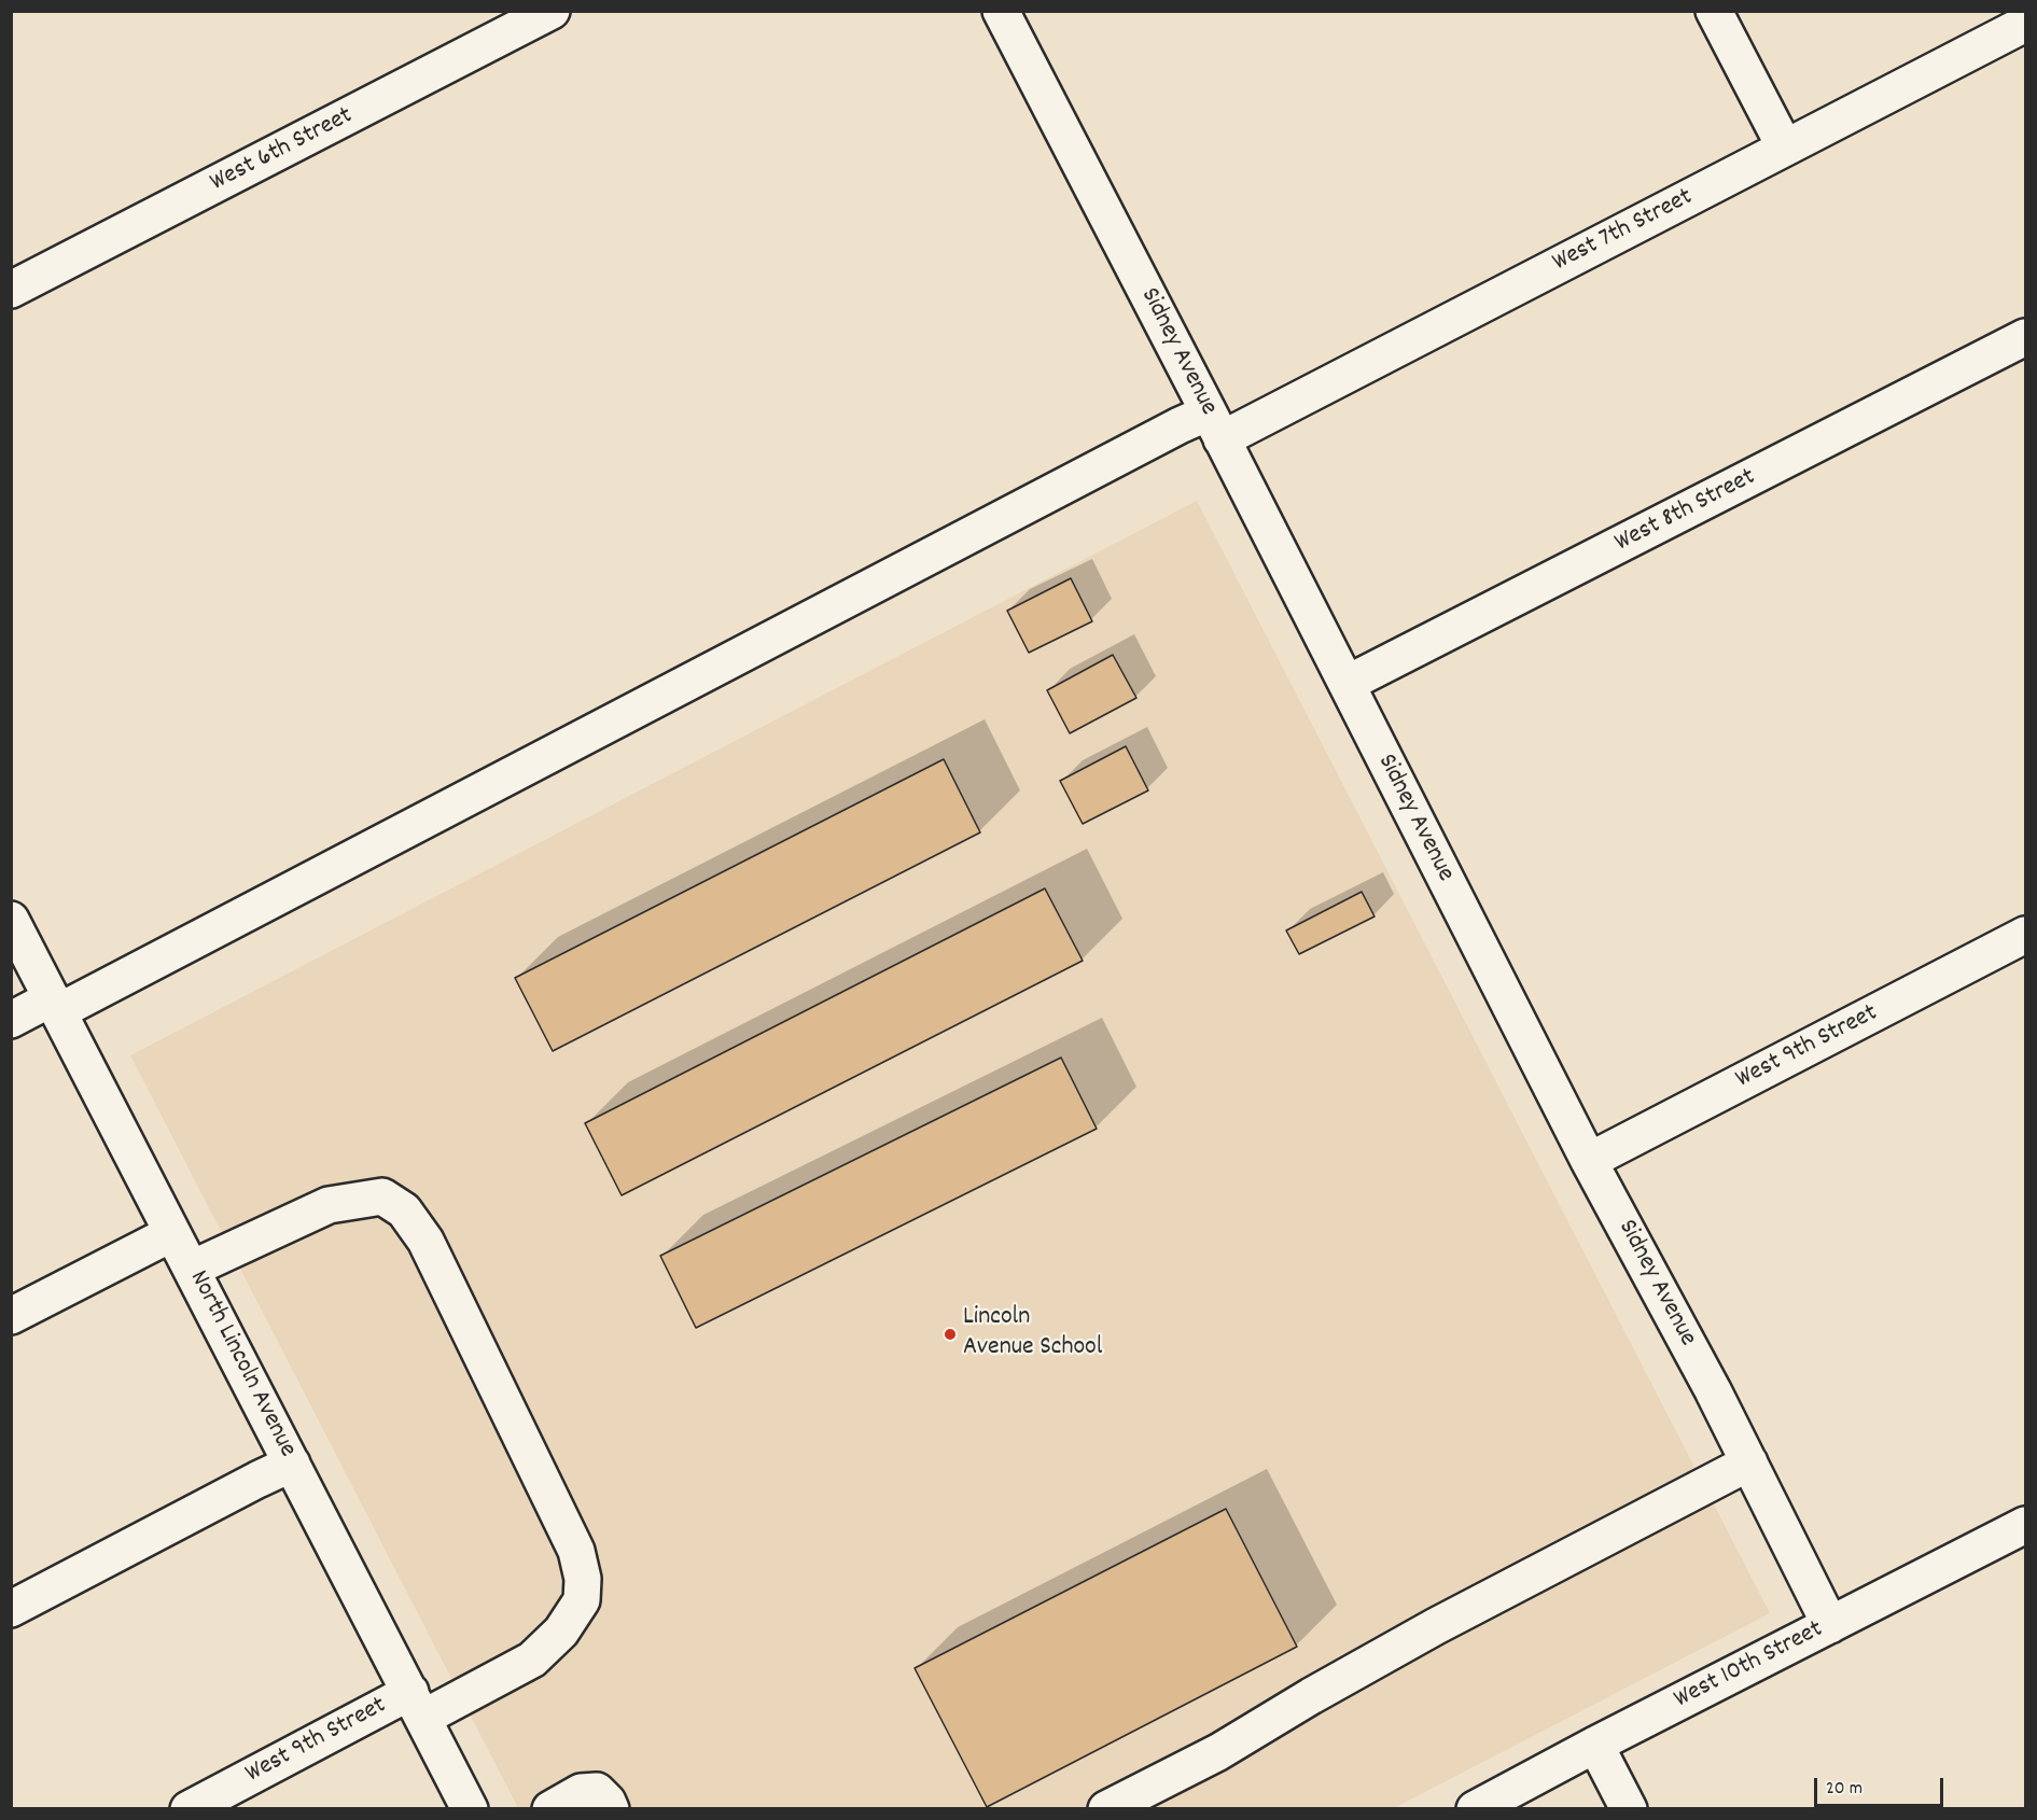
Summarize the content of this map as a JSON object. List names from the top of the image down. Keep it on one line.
{"streets":{"street":["West 6th Street","West 7th Street","Sidney Avenue","West 8th Street","West 9th Street","North Lincoln Avenue","West 10th Street"]},"crossings":[["West 7th Street","Sidney Avenue"],["West 7th Street","North Lincoln Avenue"],["Sidney Avenue","West 8th Street"],["Sidney Avenue","West 9th Street"],["Sidney Avenue","West 10th Street"],["West 9th Street","North Lincoln Avenue"]],"places":["Lincoln Avenue School"],"scale_bar":"20 m"}
